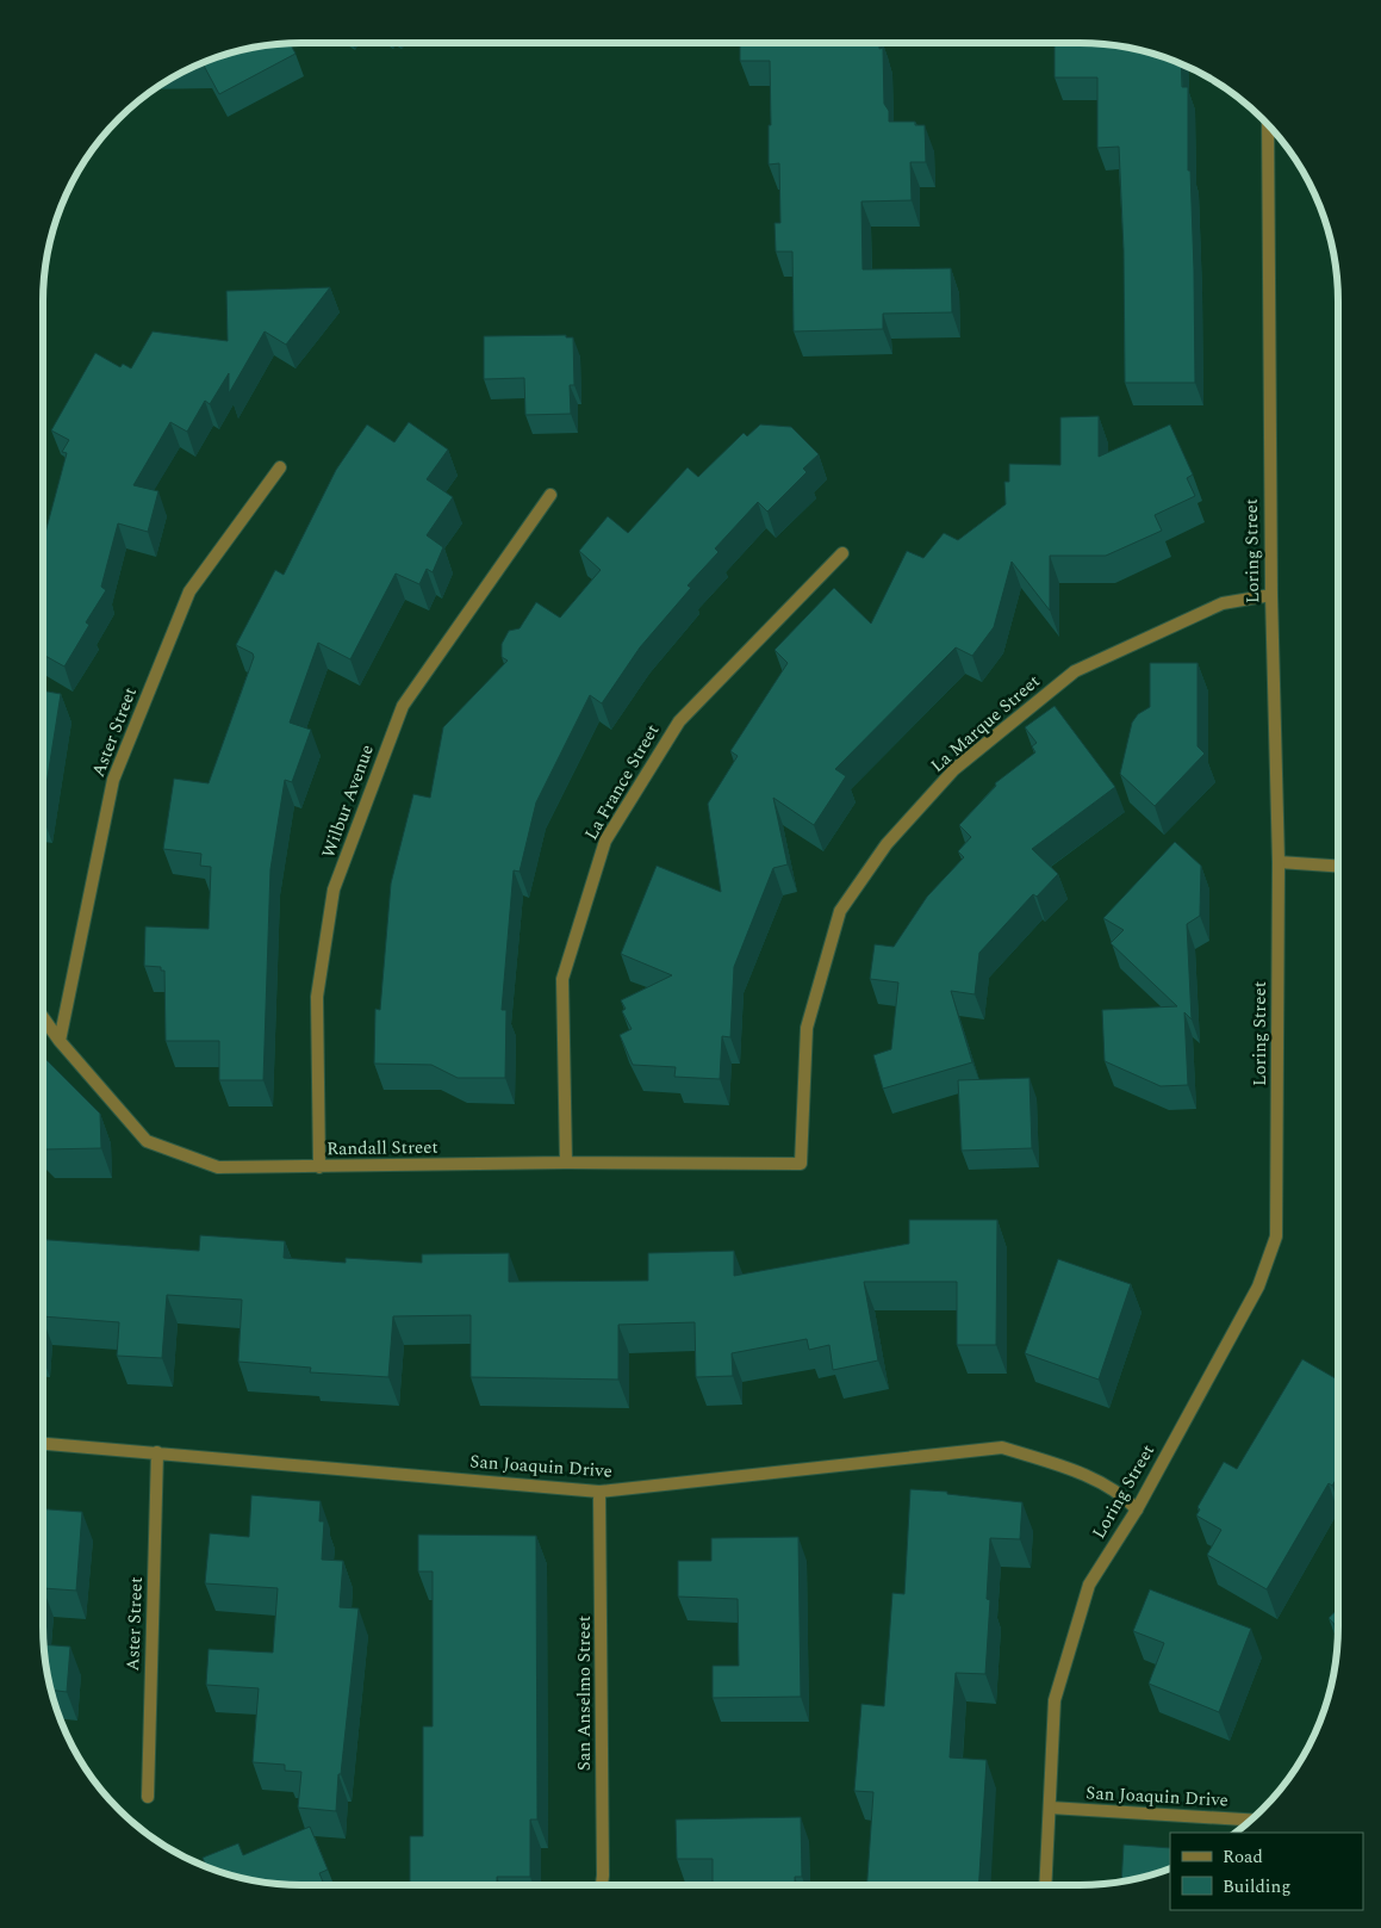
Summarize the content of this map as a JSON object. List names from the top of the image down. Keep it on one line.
{"streets":{"street":["Loring Street","La Marque Street","Aster Street","La France Street","Wilbur Avenue","Randall Street","San Joaquin Drive","San Anselmo Street"]},"crossings":[["Loring Street","La Marque Street"],["Loring Street","San Joaquin Drive"],["La Marque Street","Randall Street"],["Aster Street","Randall Street"],["Aster Street","San Joaquin Drive"],["La France Street","Randall Street"],["Wilbur Avenue","Randall Street"],["San Joaquin Drive","San Anselmo Street"]],"legend":["Road","Building"]}
